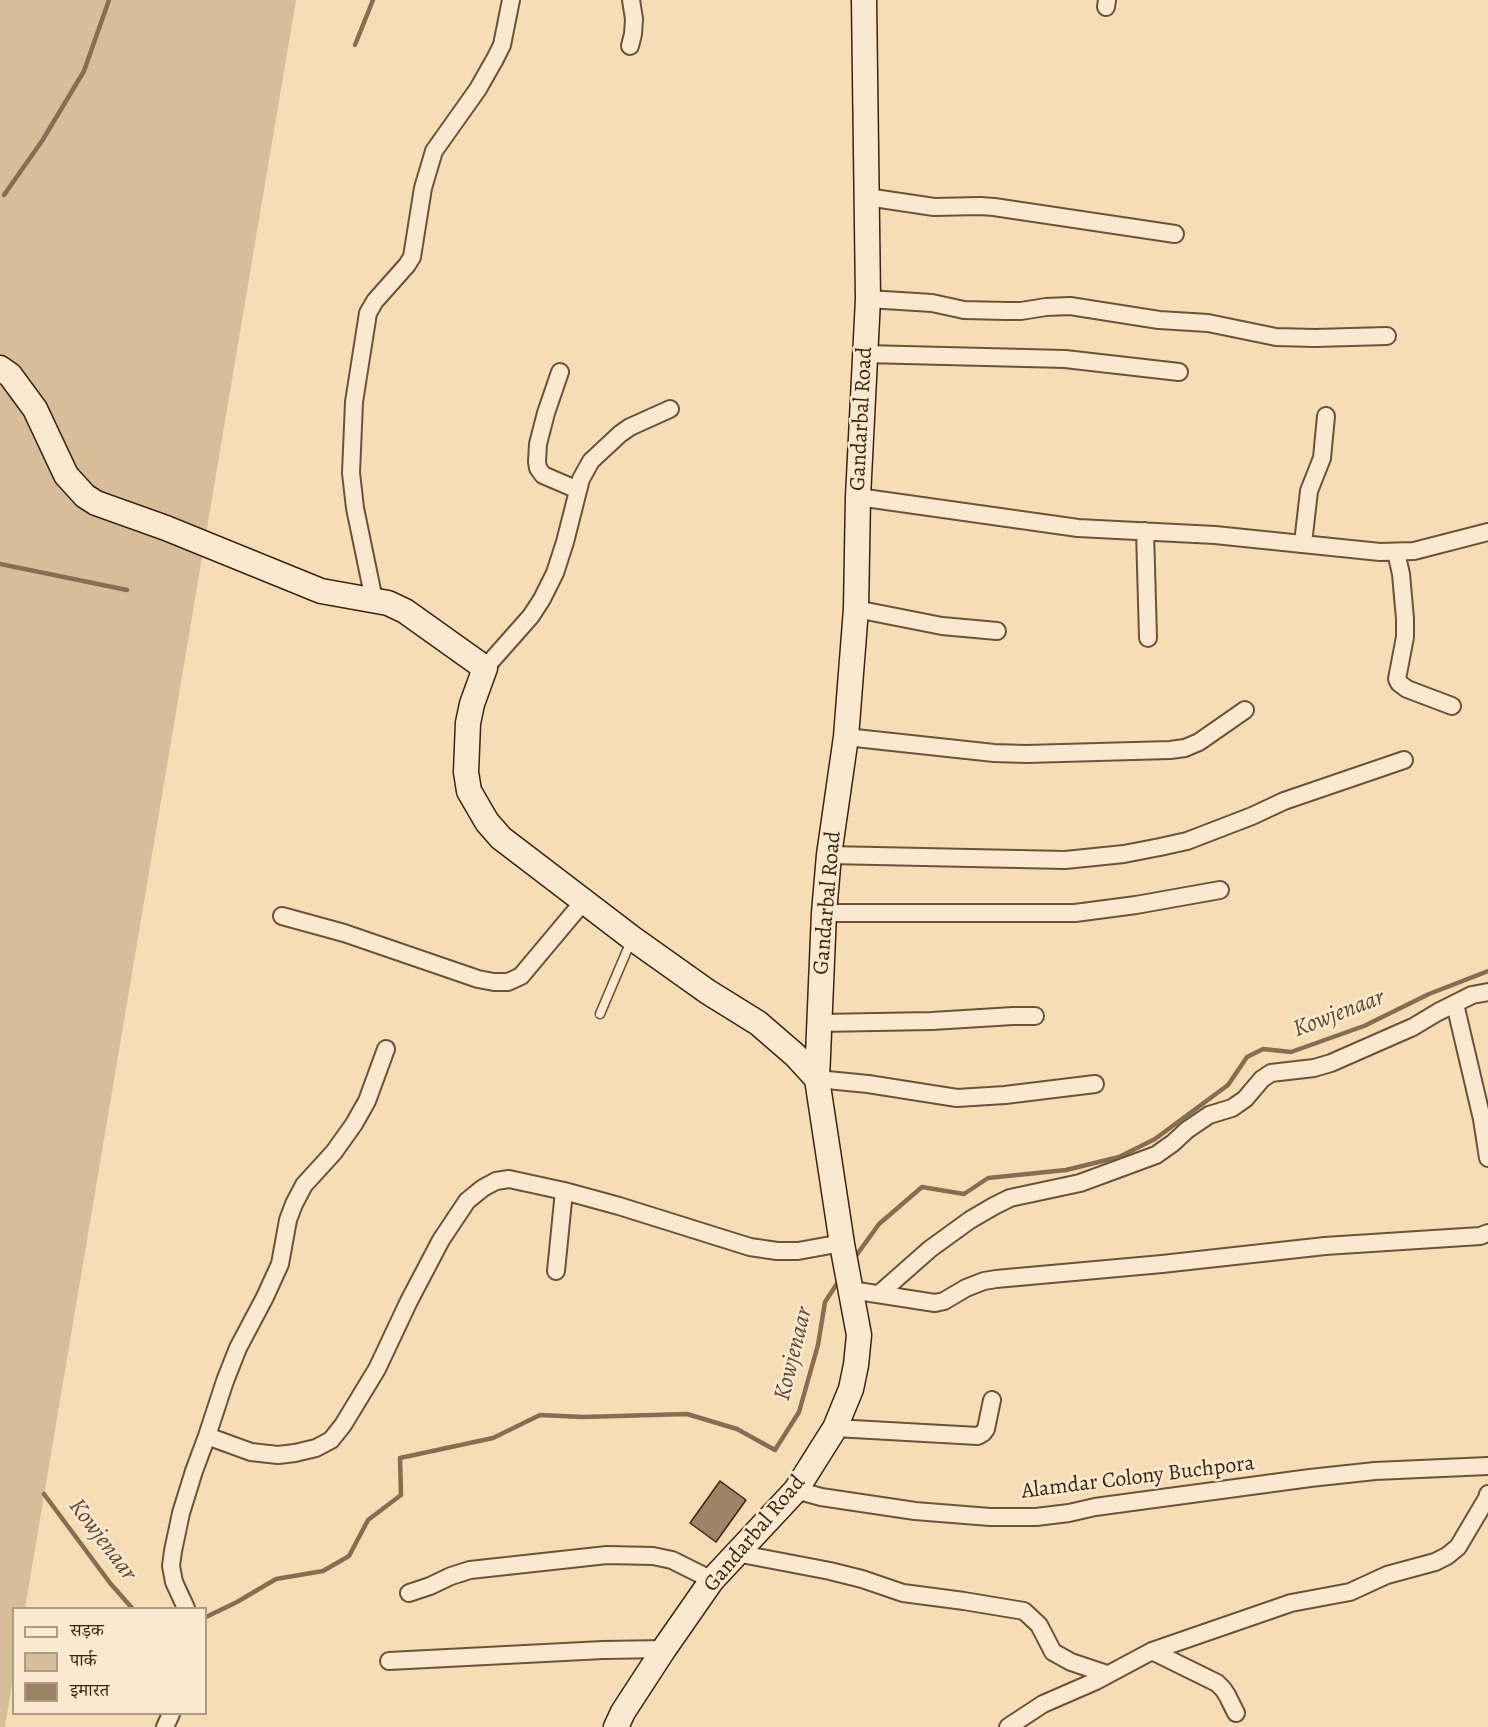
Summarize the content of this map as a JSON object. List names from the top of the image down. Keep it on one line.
{"streets":{"street":["Gandarbal Road","Alamdar Colony Buchpora"]},"crossings":[["Gandarbal Road","Alamdar Colony Buchpora"]],"water":["Kowjenaar"],"legend":["सड़क","पार्क","इमारत"]}
